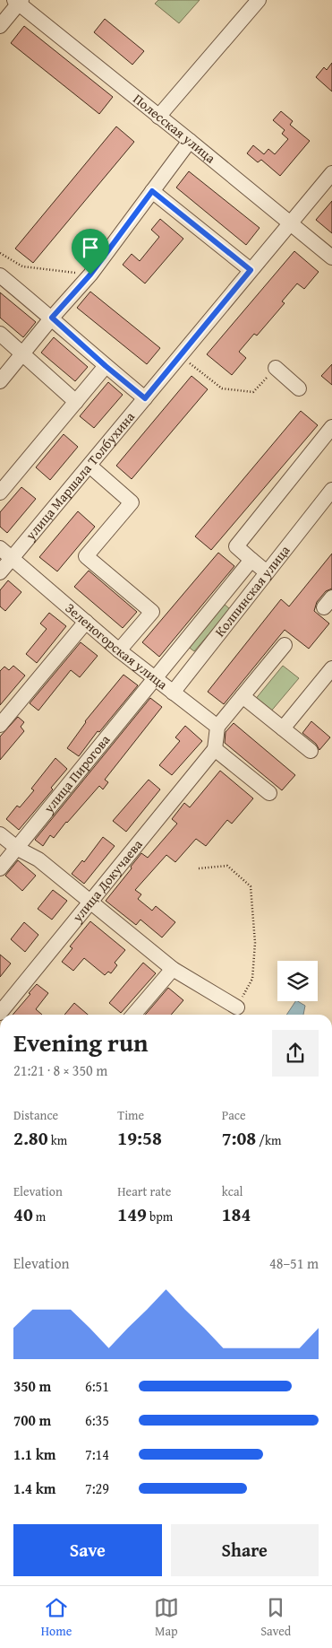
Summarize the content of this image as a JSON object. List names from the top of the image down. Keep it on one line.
{"streets":{"street":["Полесская улица","улица Маршала Толбухина","Колпинская улица","Зеленогорская улица","улица Пирогова","улица Докучаева"]},"crossings":[["Полесская улица","улица Маршала Толбухина"],["улица Маршала Толбухина","Зеленогорская улица"],["Колпинская улица","Зеленогорская улица"],["Зеленогорская улица","улица Пирогова"]],"page":{"heading":["Evening run","21:21 · 8 × 350 m"],"stats":[["Distance","2.80 km"],["Time","19:58"],["Pace","7:08 /km"],["Elevation","40 m"],["Heart rate","149 bpm"],["kcal","184"]],"chart":["Elevation","48–51 m"],"list":[{"name":"350 m","note":"6:51"},{"name":"700 m","note":"6:35"},{"name":"1.1 km","note":"7:14"},{"name":"1.4 km","note":"7:29"}],"buttons":["Save","Share"],"tabs":["Home","Map","Saved"]}}
